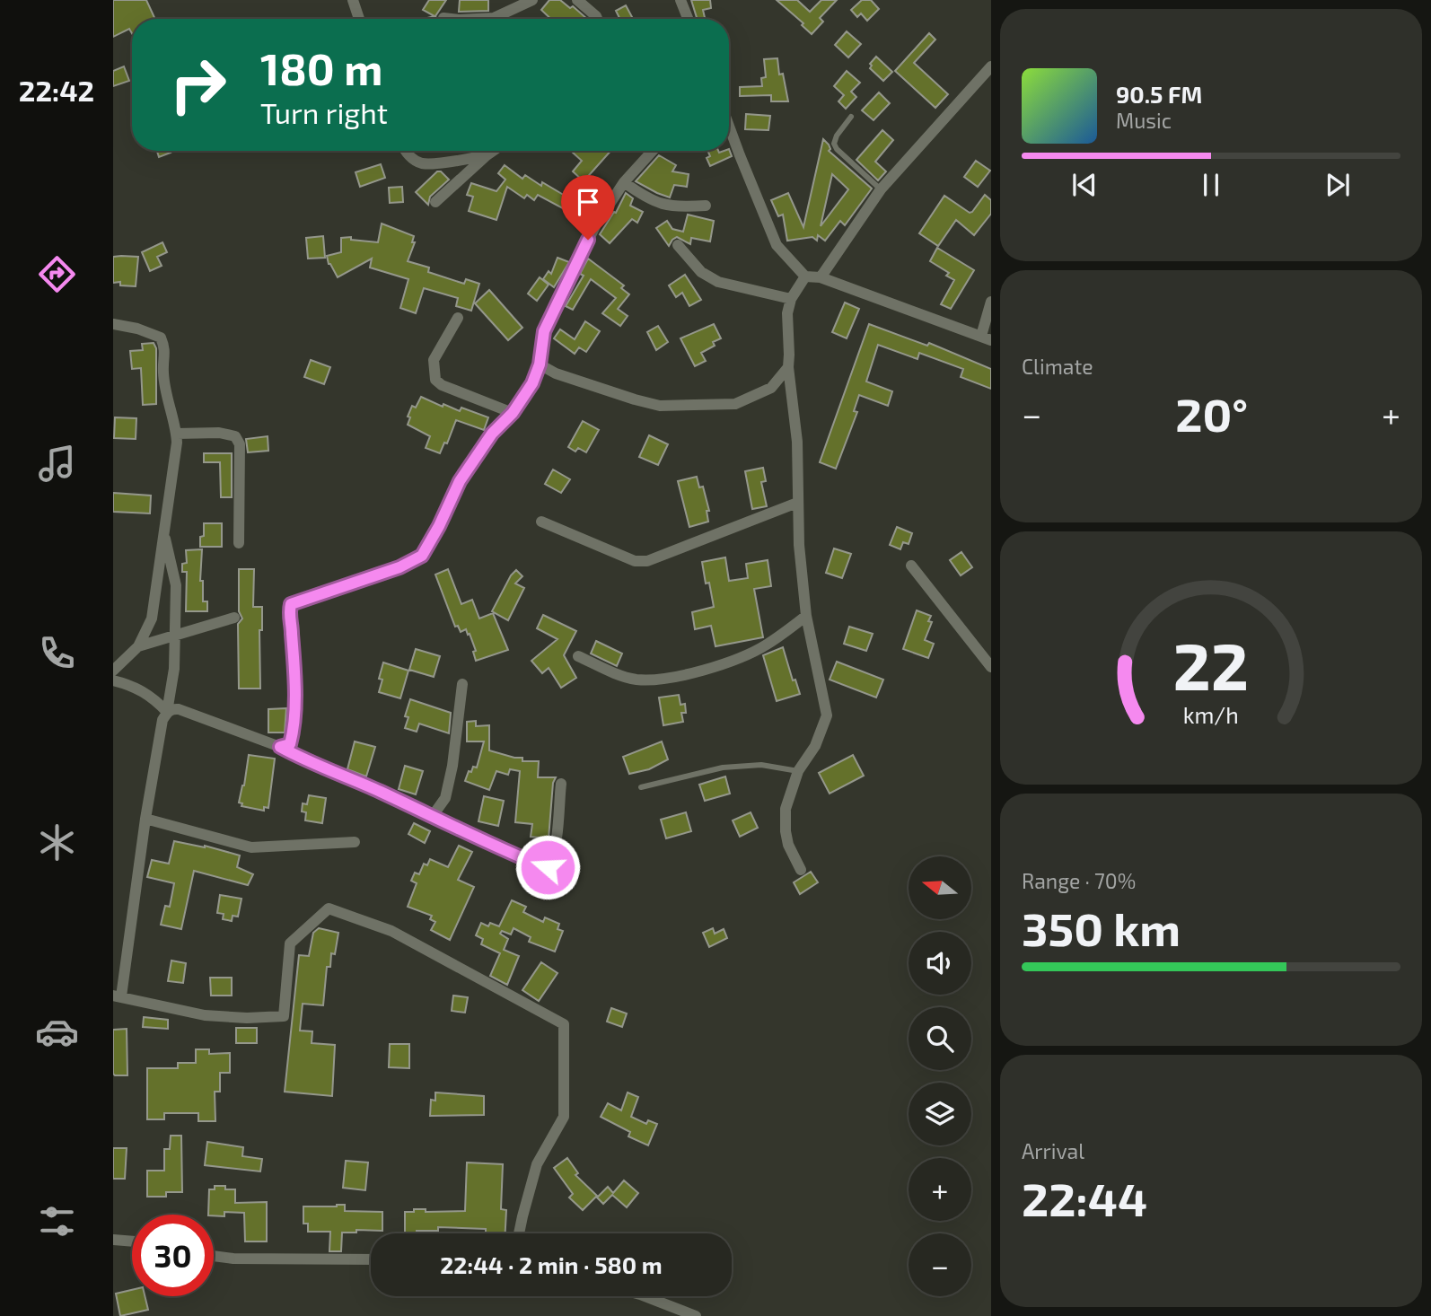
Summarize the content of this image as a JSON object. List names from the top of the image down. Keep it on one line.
{"north":"left","page":{"tabs":"22:42","turn":["180 m","Turn right"],"song":["90.5 FM","Music"],"tile":["Climate",["Range · 70%","350 km"],["Arrival","22:44"]],"heat":["−","20°","+"],"map_buttons":["+","−"],"limit":"30","trip":"22:44 · 2 min · 580 m","gauge":["22","km/h"]}}
